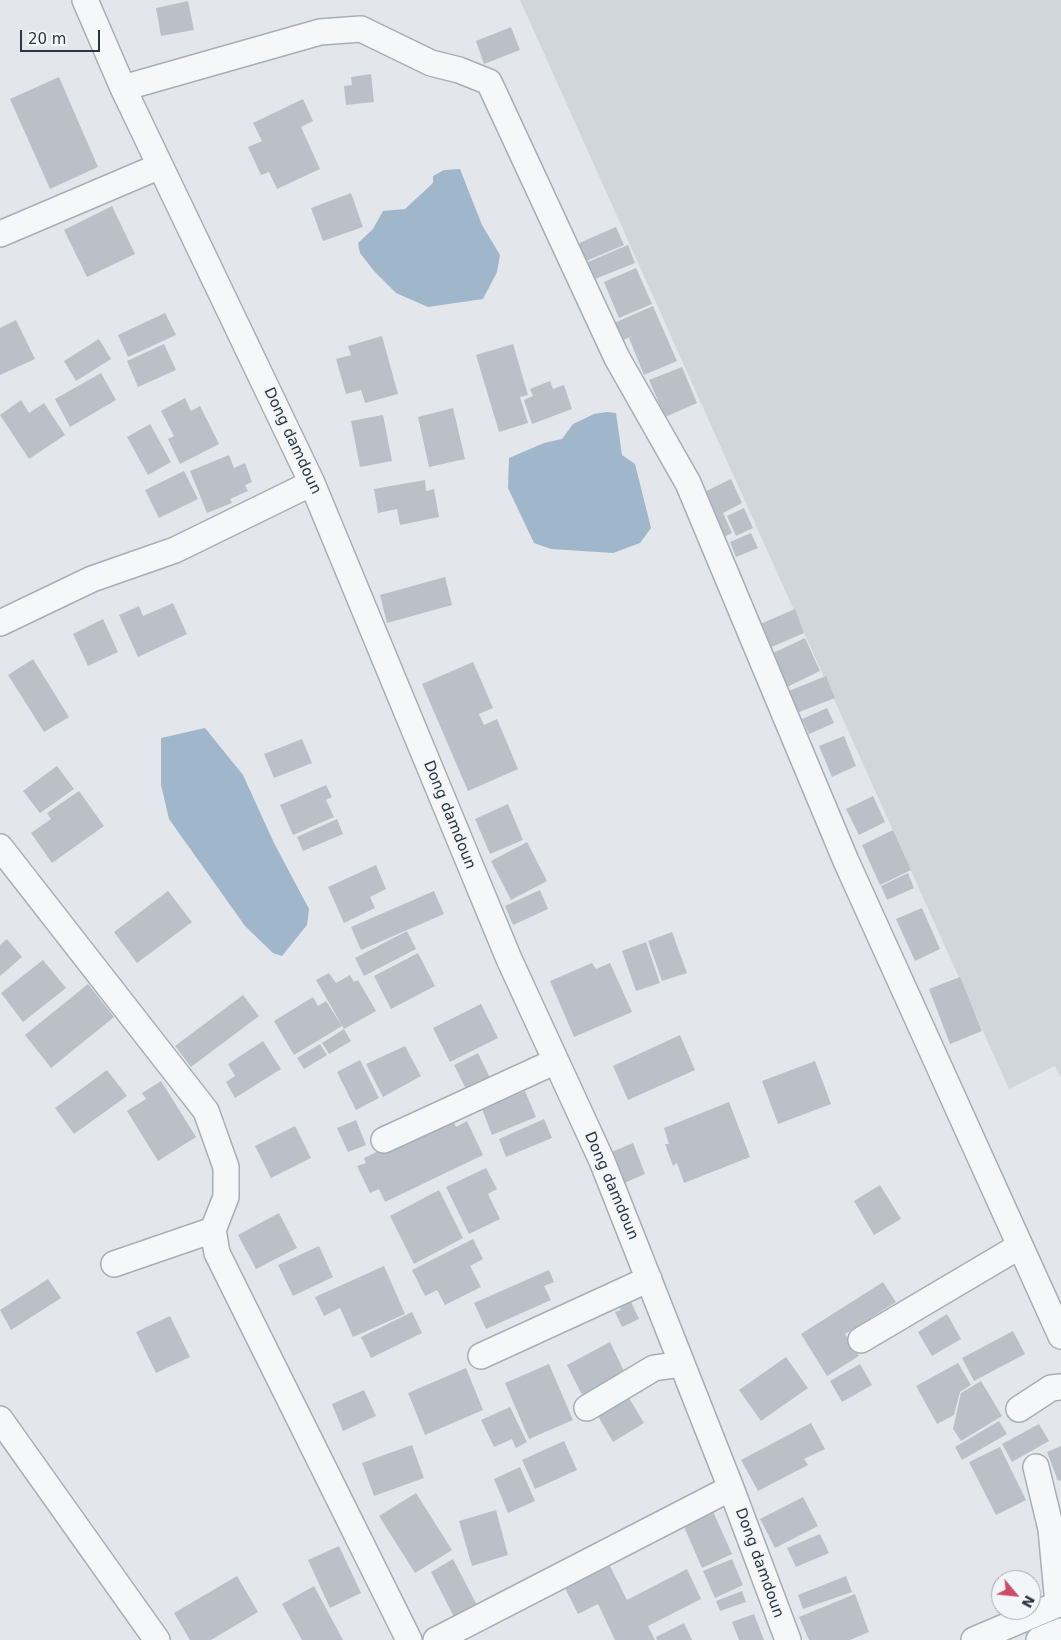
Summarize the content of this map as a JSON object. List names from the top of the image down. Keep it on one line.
{"streets":{"street":["Dong damdoun"]},"scale_bar":"20 m","north":"bottom right"}
